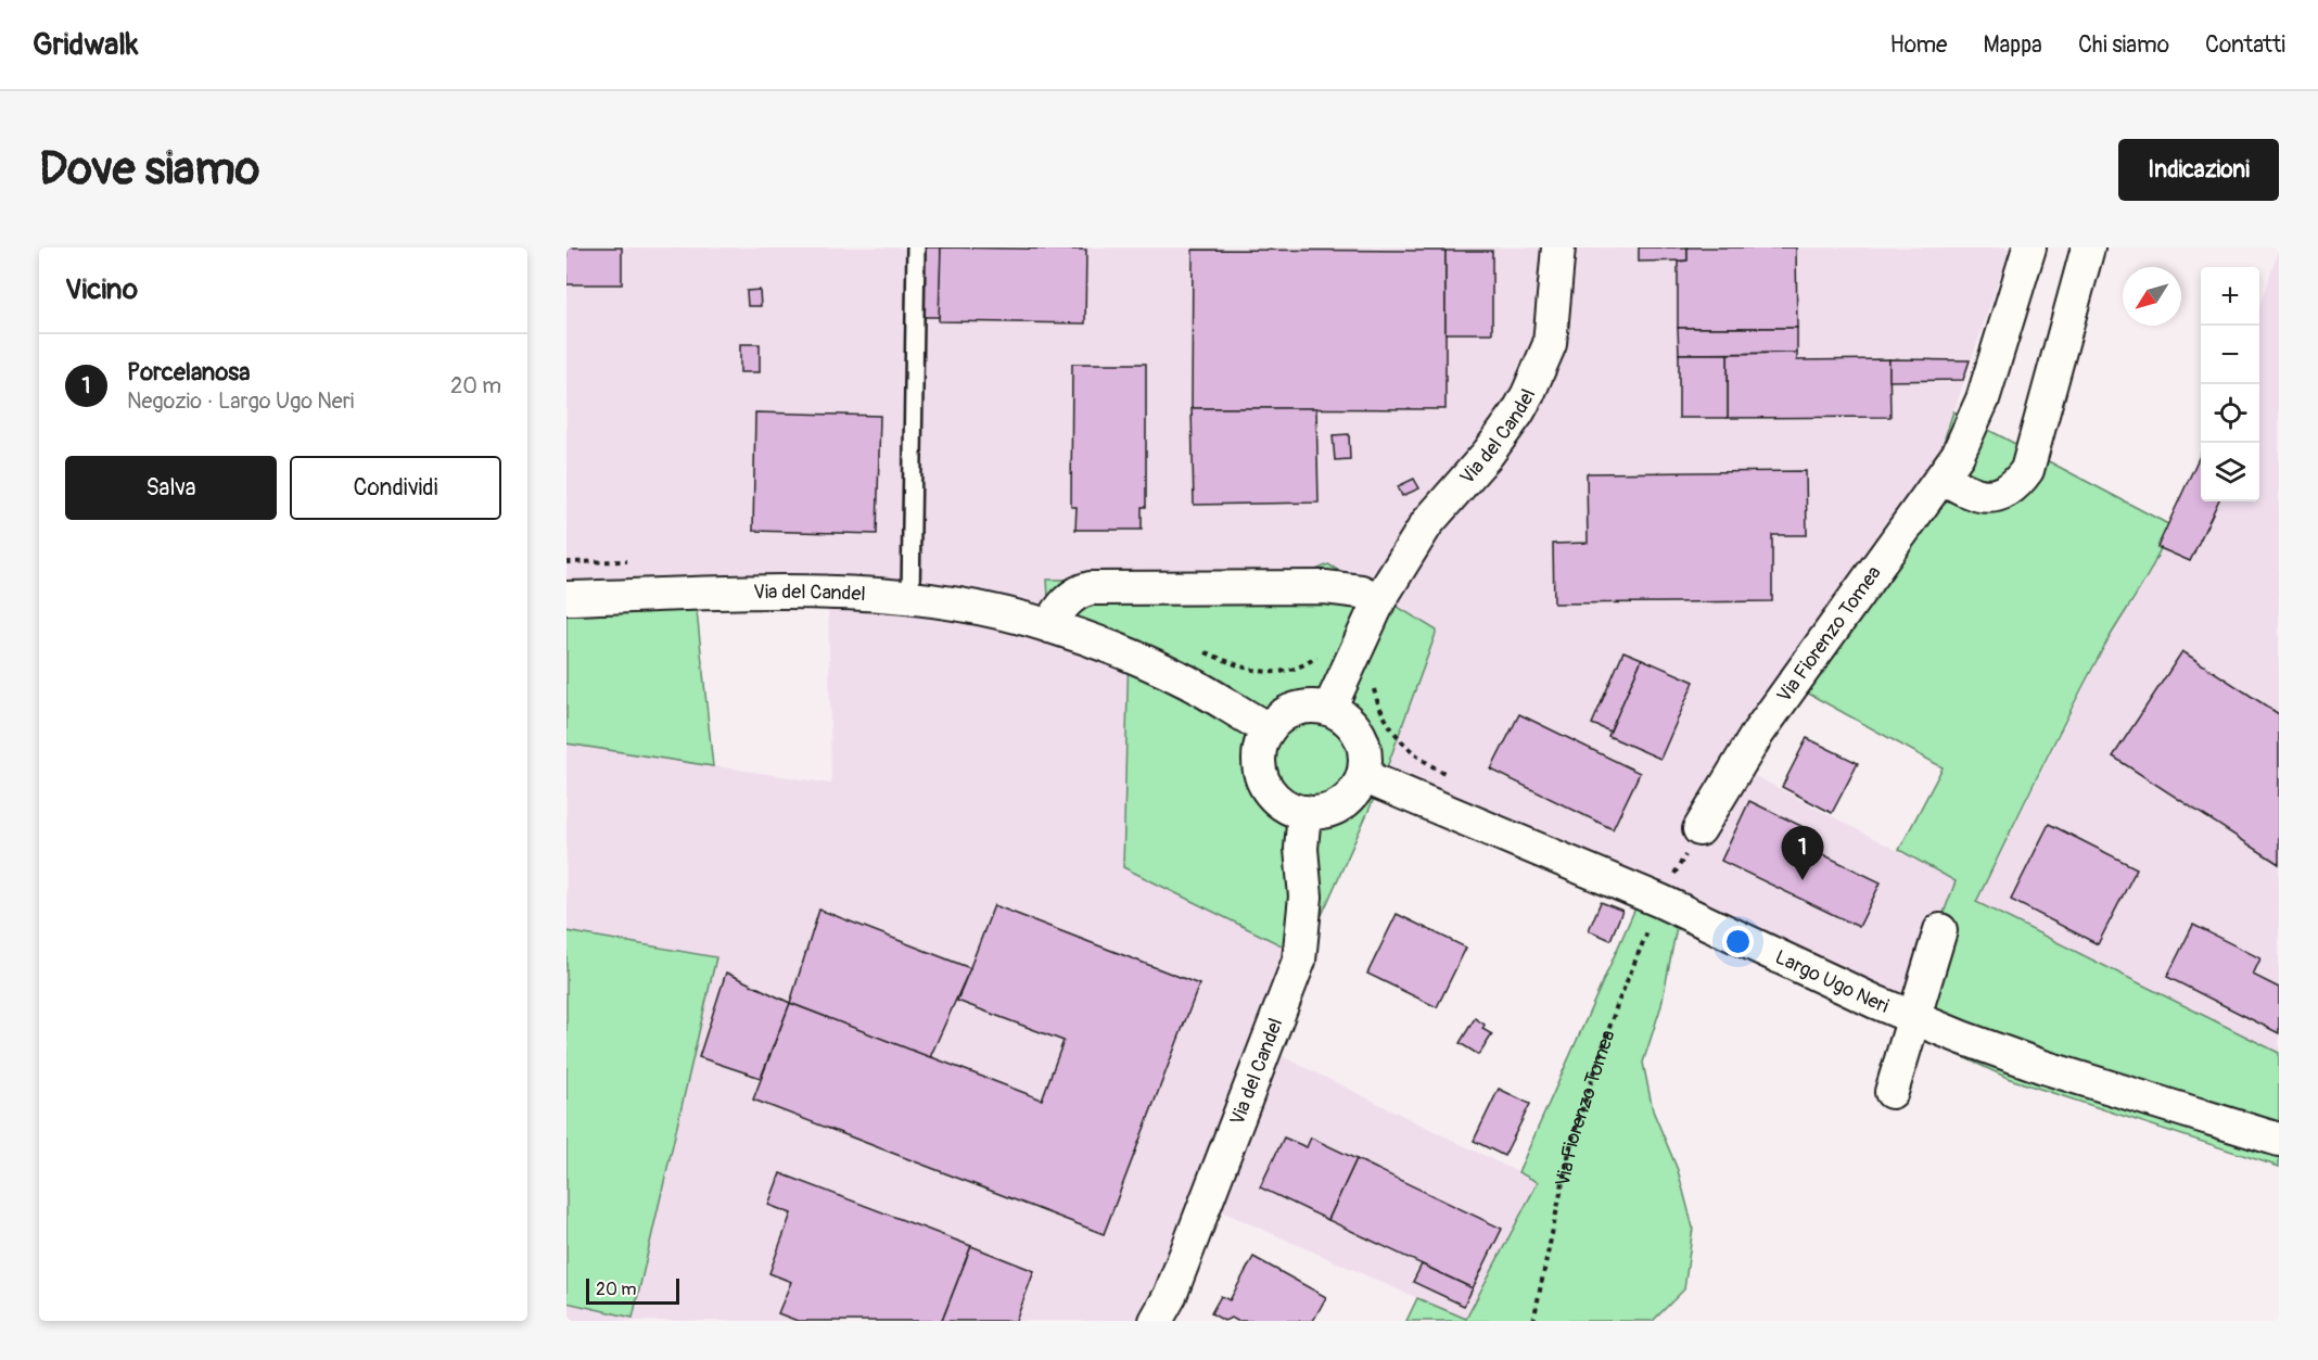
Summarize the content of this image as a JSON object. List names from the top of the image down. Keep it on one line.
{"streets":{"street":["Via del Candel","Via Fiorenzo Tomea","Largo Ugo Neri"]},"crossings":[["Via del Candel","Largo Ugo Neri"],["Via Fiorenzo Tomea","Largo Ugo Neri"]],"scale_bar":"20 m","north":"bottom left","page":{"header":"Gridwalk","nav":["Home","Mappa","Chi siamo","Contatti"],"buttons":["Indicazioni",["Salva","Condividi"]],"title":"Dove siamo","heading":"Vicino","map_buttons":["+","−"],"list":[{"mark":"1","name":"Porcelanosa","note":"Negozio · Largo Ugo Neri","value":"20 m"}],"pins":"1","scale":"20 m"}}
